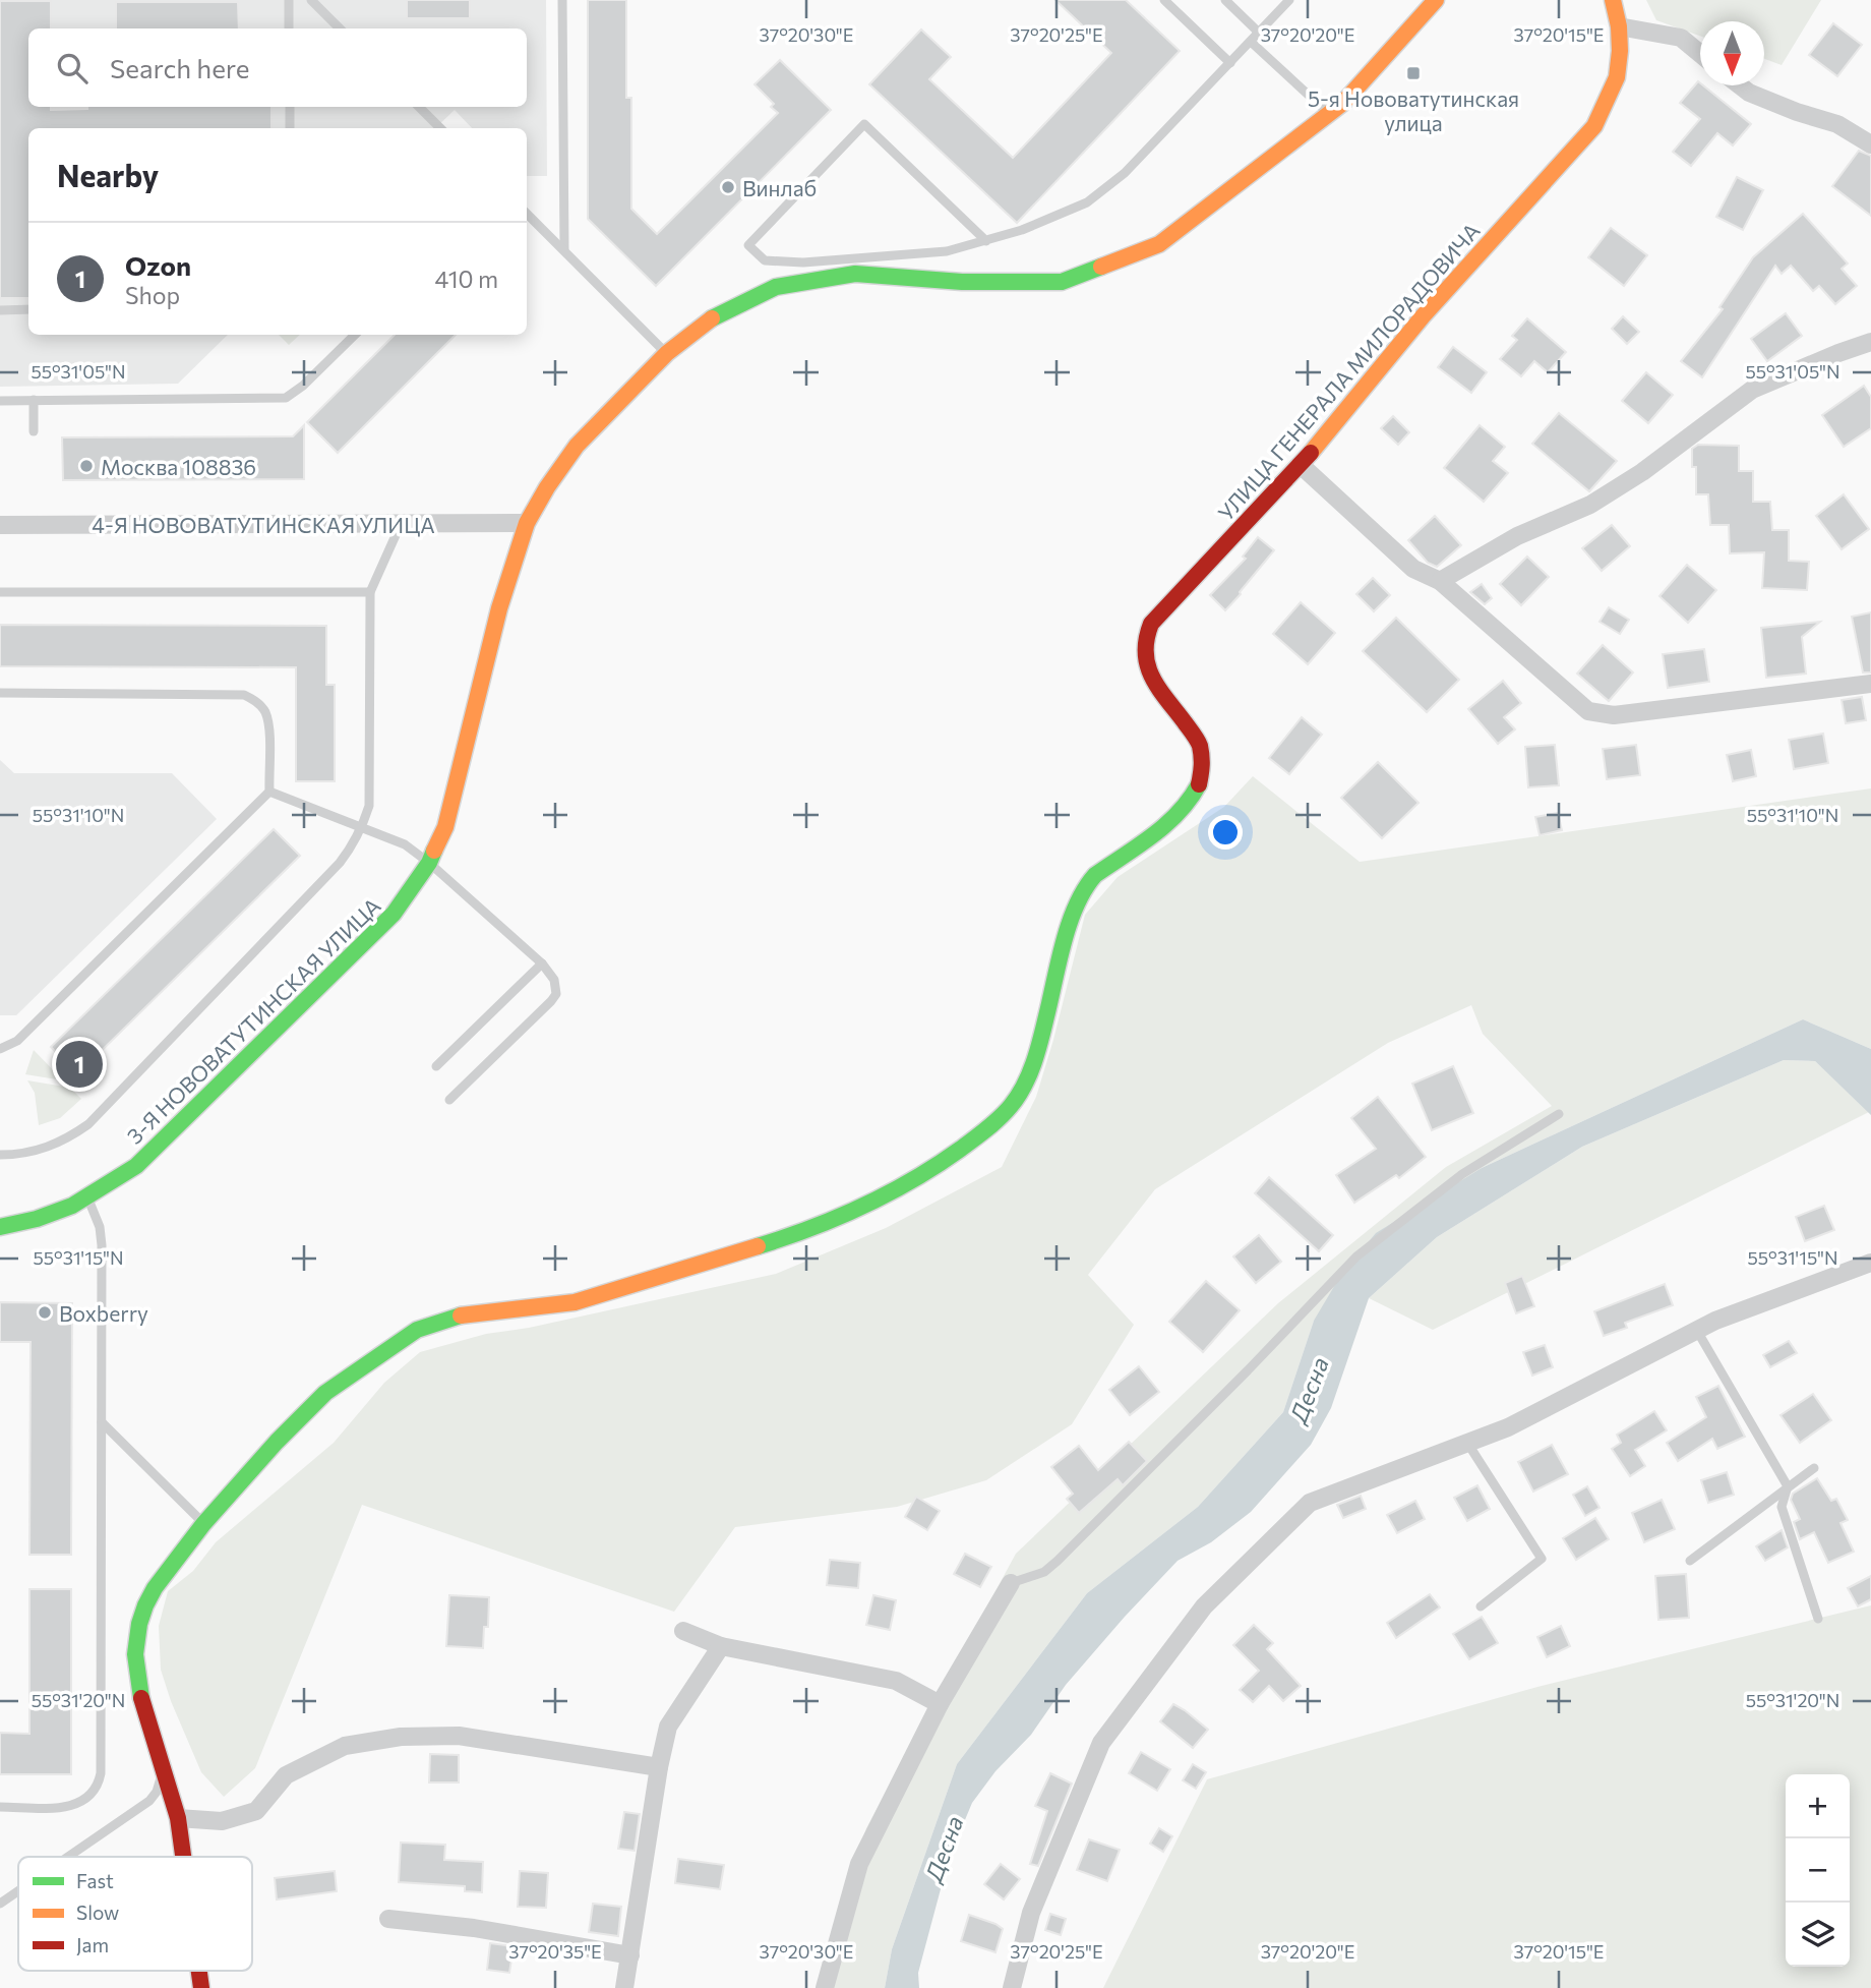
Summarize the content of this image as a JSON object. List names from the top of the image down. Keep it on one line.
{"streets":{"street":["УЛИЦА ГЕНЕРАЛА МИЛОРАДОВИЧА","4-Я НОВОВАТУТИНСКАЯ УЛИЦА","3-Я НОВОВАТУТИНСКАЯ УЛИЦА"]},"crossings":[["4-Я НОВОВАТУТИНСКАЯ УЛИЦА","3-Я НОВОВАТУТИНСКАЯ УЛИЦА"]],"water":["Десна"],"places":{"transit":["5-я Нововатутинская улица"],"other":["Винлаб","Москва 108836","Boxberry"]},"legend":["Fast","Slow","Jam"],"north":"bottom","page":{"search":"Search here","heading":"Nearby","list":[{"mark":"1","name":"Ozon","note":"Shop","value":"410 m"}],"pins":"1","map_buttons":["+","−"]},"coordinates":["37°20'30\"E","37°20'25\"E","37°20'20\"E","37°20'15\"E","55°31'05\"N","55°31'10\"N","55°31'15\"N","55°31'20\"N","37°20'35\"E"]}
